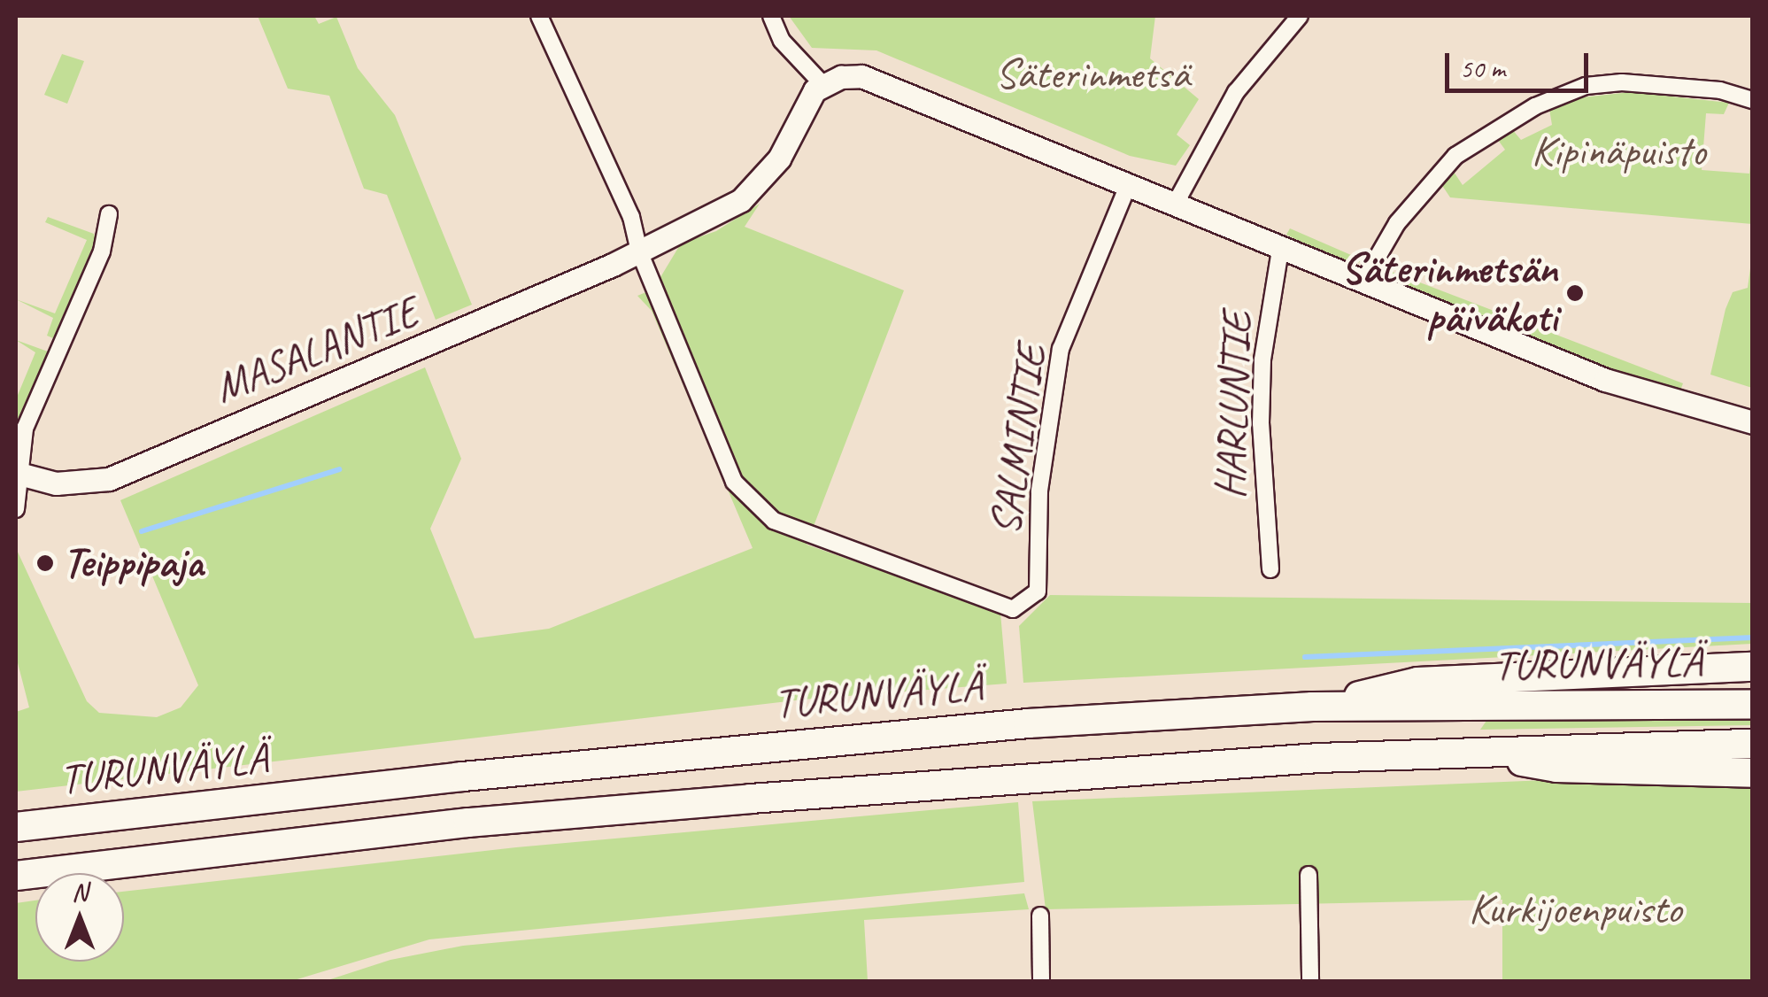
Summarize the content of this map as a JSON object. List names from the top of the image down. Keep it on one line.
{"streets":{"highway":["TURUNVÄYLÄ"],"street":["MASALANTIE","HARLUNTIE","SALMINTIE"]},"crossings":[["MASALANTIE","SALMINTIE"]],"parks":["Säterinmetsä","Kipinäpuisto","Kurkijoenpuisto"],"places":["Säterinmetsän päiväkoti","Teippipaja"],"scale_bar":"50 m","north":"top"}
